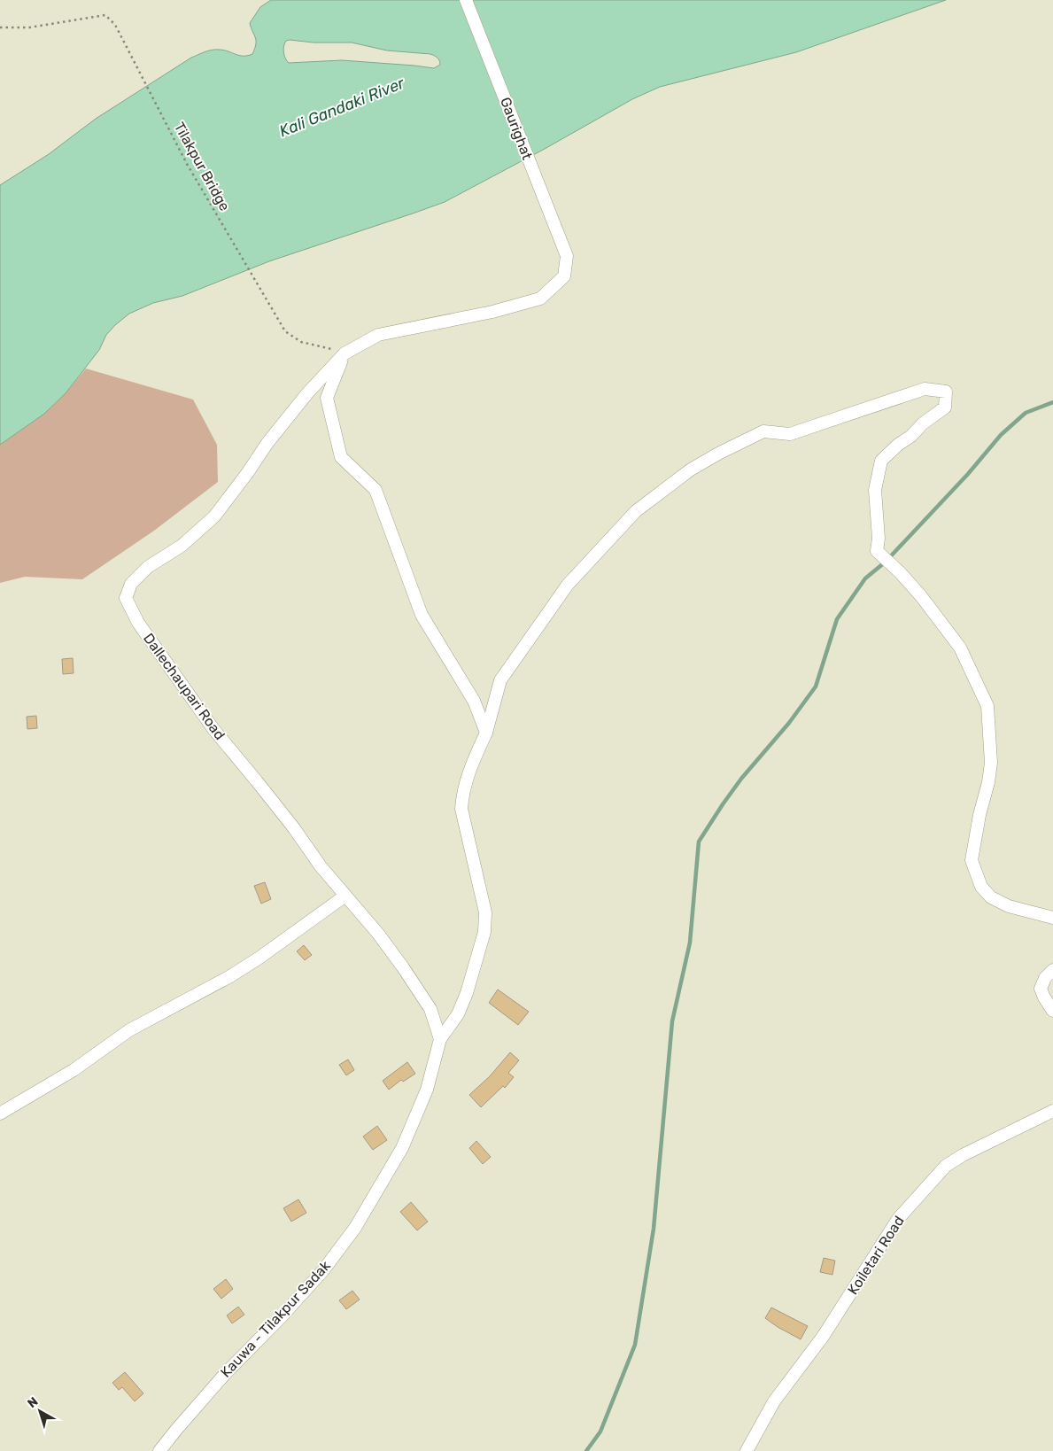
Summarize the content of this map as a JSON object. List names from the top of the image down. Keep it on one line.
{"streets":{"street":["Gaurighat","Dallechaupari Road","Koiletari Road","Kauwa - Tilakpur Sadak"],"path":["Tilakpur Bridge"]},"crossings":[["Gaurighat","Dallechaupari Road"],["Tilakpur Bridge","Dallechaupari Road"],["Dallechaupari Road","Kauwa - Tilakpur Sadak"]],"water":["Kali Gandaki River"],"north":"top left"}
